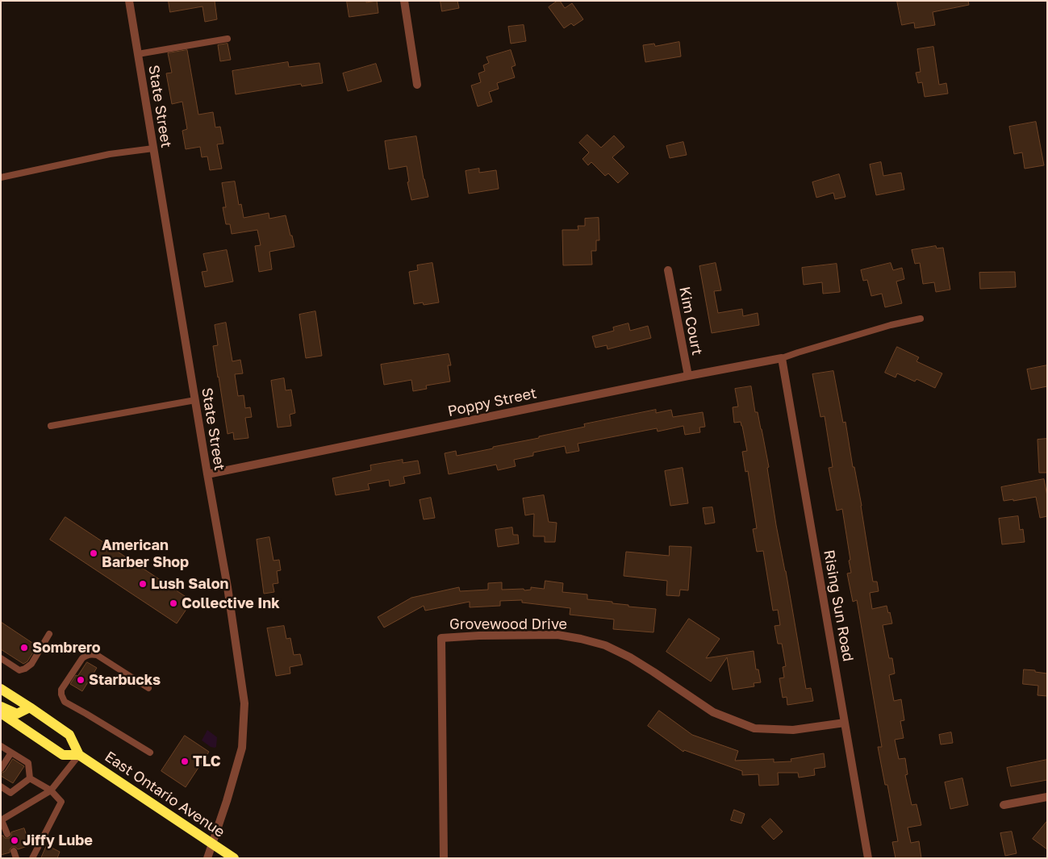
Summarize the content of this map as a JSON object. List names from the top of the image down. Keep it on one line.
{"streets":{"main road":["East Ontario Avenue"],"street":["State Street","Kim Court","Poppy Street","Rising Sun Road","Grovewood Drive"]},"crossings":[["State Street","Poppy Street"],["State Street","East Ontario Avenue"],["Kim Court","Poppy Street"],["Poppy Street","Rising Sun Road"],["Rising Sun Road","Grovewood Drive"]],"places":["American Barber Shop","Lush Salon","Collective Ink","Sombrero","Starbucks","TLC","Jiffy Lube"]}
